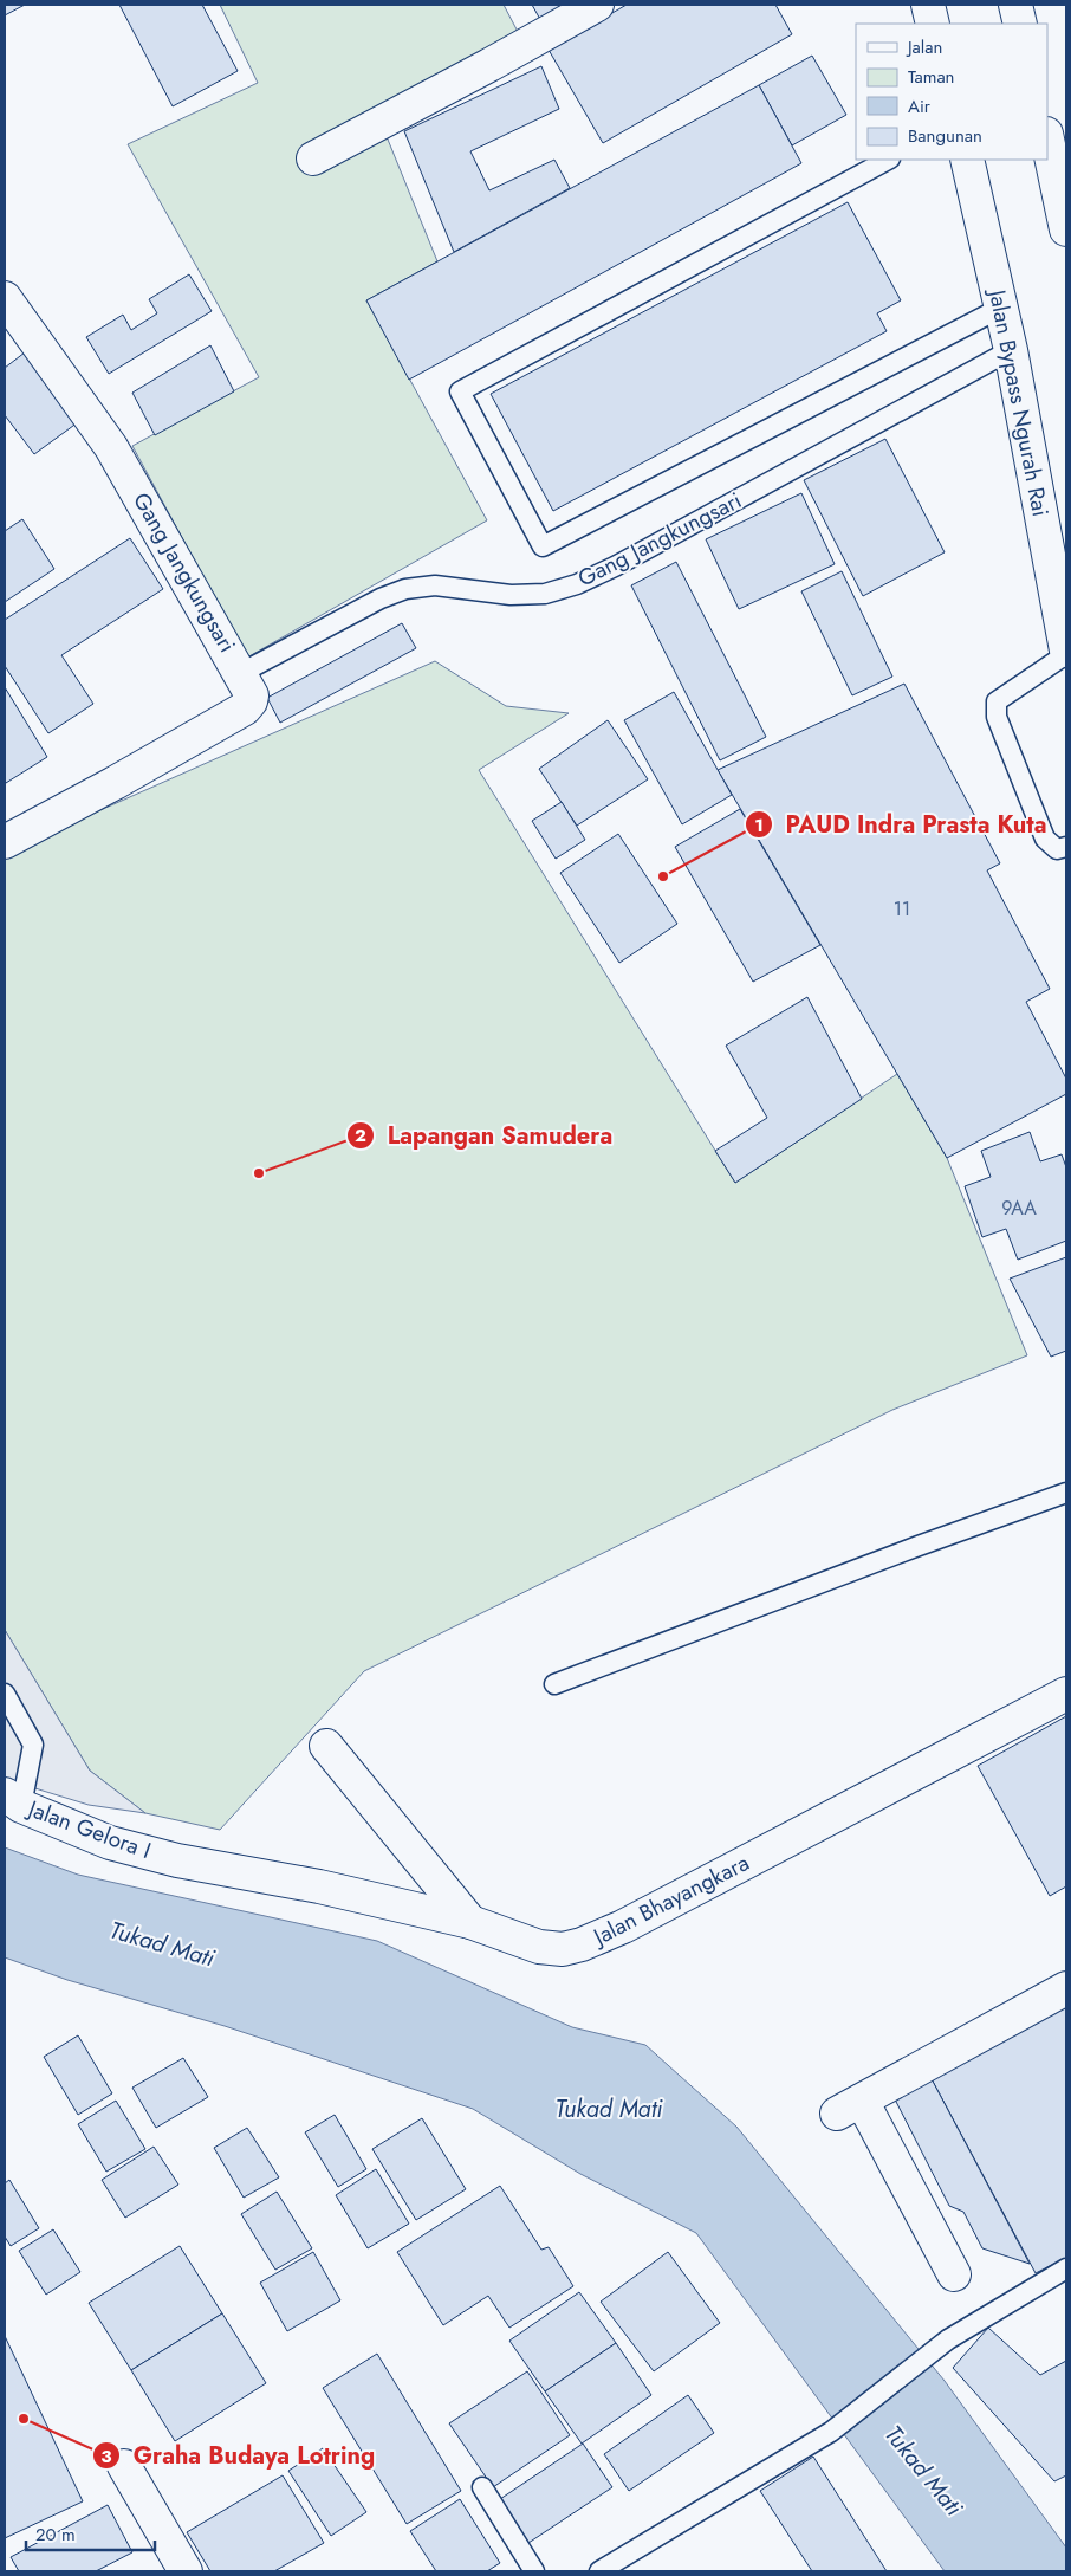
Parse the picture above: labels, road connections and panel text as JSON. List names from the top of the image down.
{
  "streets": {
    "main road": [
      "Jalan Bypass Ngurah Rai",
      "Gang Jangkungsari",
      "Jalan Gelora I",
      "Jalan Bhayangkara"
    ]
  },
  "crossings": [
    ["Jalan Bypass Ngurah Rai", "Gang Jangkungsari"],
    ["Jalan Gelora I", "Jalan Bhayangkara"]
  ],
  "water": ["Tukad Mati"],
  "places": ["PAUD Indra Prasta Kuta", "Lapangan Samudera", "Graha Budaya Lotring"],
  "house_numbers": ["11", "9AA"],
  "legend": [
    "Jalan",
    "Taman",
    "Air",
    "Bangunan"
  ],
  "scale_bar": "20 m"
}
